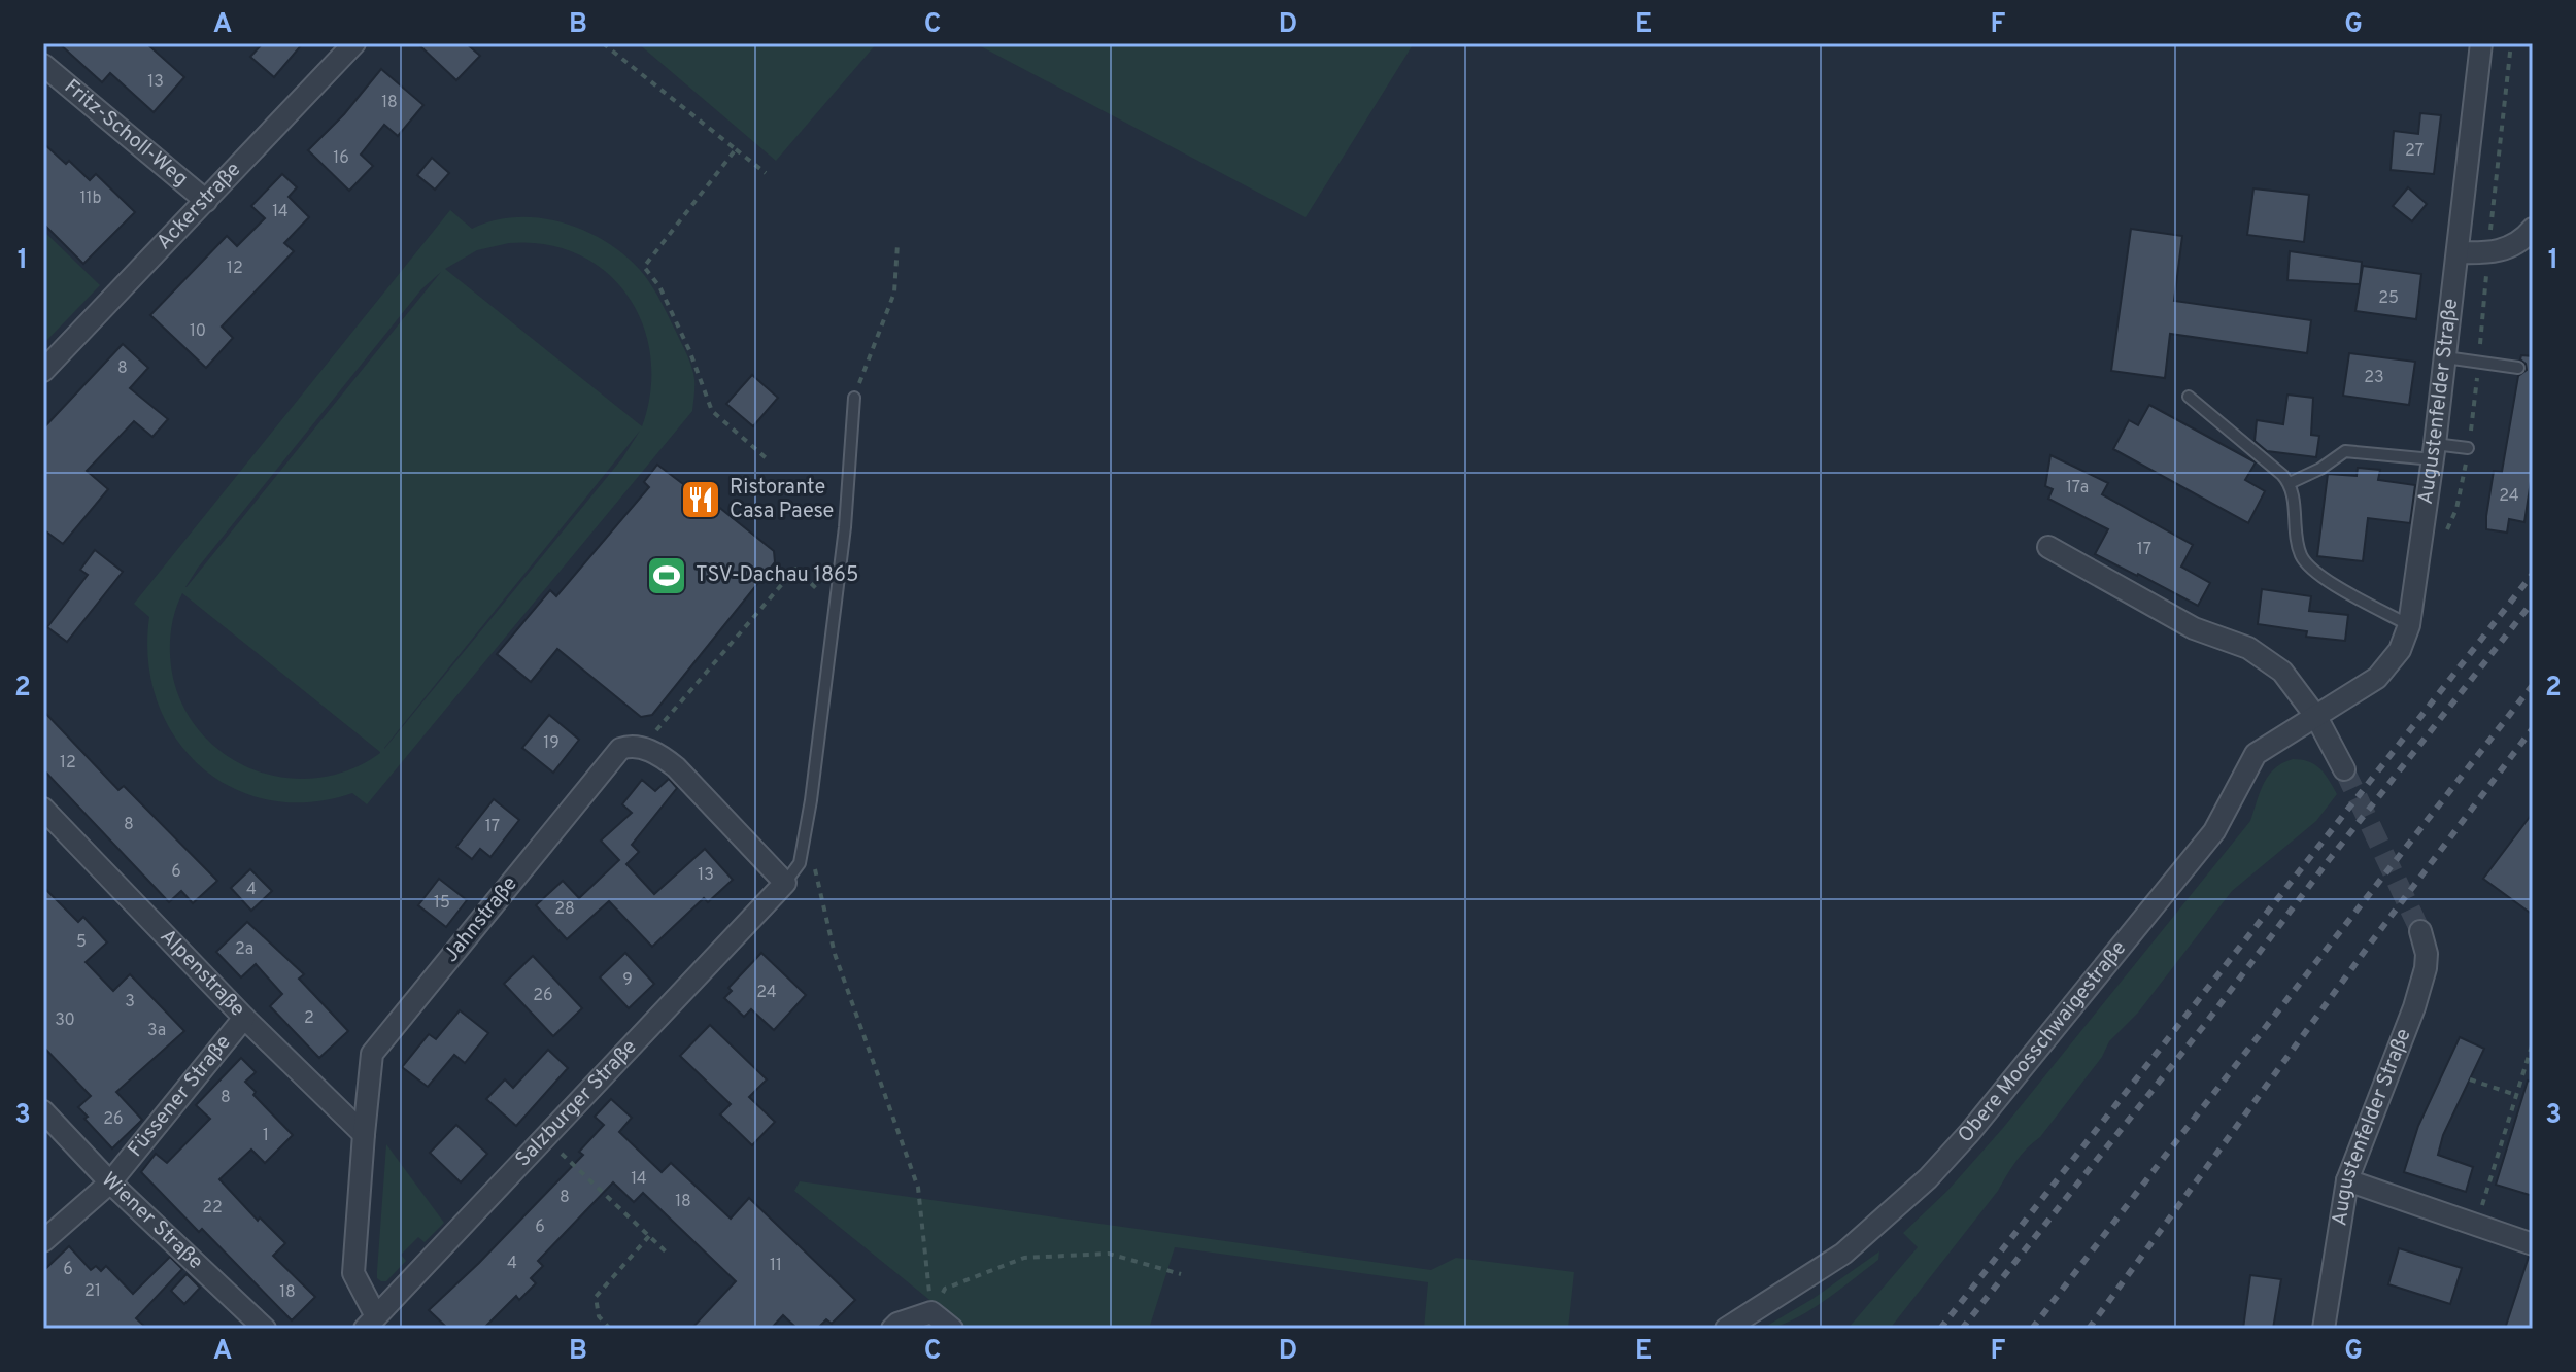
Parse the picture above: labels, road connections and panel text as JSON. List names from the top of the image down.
{
  "streets": {
    "street": [
      "Fritz-Scholl-Weg",
      "Ackerstraße",
      "Augustenfelder Straße",
      "Jahnstraße",
      "Alpenstraße",
      "Obere Moosschwaigestraße",
      "Füssener Straße",
      "Salzburger Straße",
      "Wiener Straße"
    ]
  },
  "crossings": [
    ["Fritz-Scholl-Weg", "Ackerstraße"],
    ["Augustenfelder Straße", "Obere Moosschwaigestraße"],
    ["Jahnstraße", "Alpenstraße"],
    ["Jahnstraße", "Salzburger Straße"],
    ["Alpenstraße", "Füssener Straße"],
    ["Füssener Straße", "Wiener Straße"]
  ],
  "places": {
    "restaurant": ["Ristorante Casa Paese"],
    "sports": ["TSV-Dachau 1865"]
  },
  "house_numbers": [
    "13",
    "18",
    "27",
    "16",
    "11b",
    "14",
    "12",
    "25",
    "10",
    "8",
    "23",
    "17a",
    "24",
    "17",
    "19",
    "12",
    "8",
    "17",
    "6",
    "13",
    "4",
    "15",
    "28",
    "5",
    "2a",
    "9",
    "24",
    "26",
    "3",
    "2",
    "30",
    "3a",
    "8",
    "26",
    "1",
    "14",
    "8",
    "18",
    "22",
    "6",
    "4",
    "11",
    "6",
    "21",
    "18"
  ],
  "grid": {
    "columns": [
      "A",
      "B",
      "C",
      "D",
      "E",
      "F",
      "G"
    ],
    "rows": ["1", "2", "3"]
  }
}
